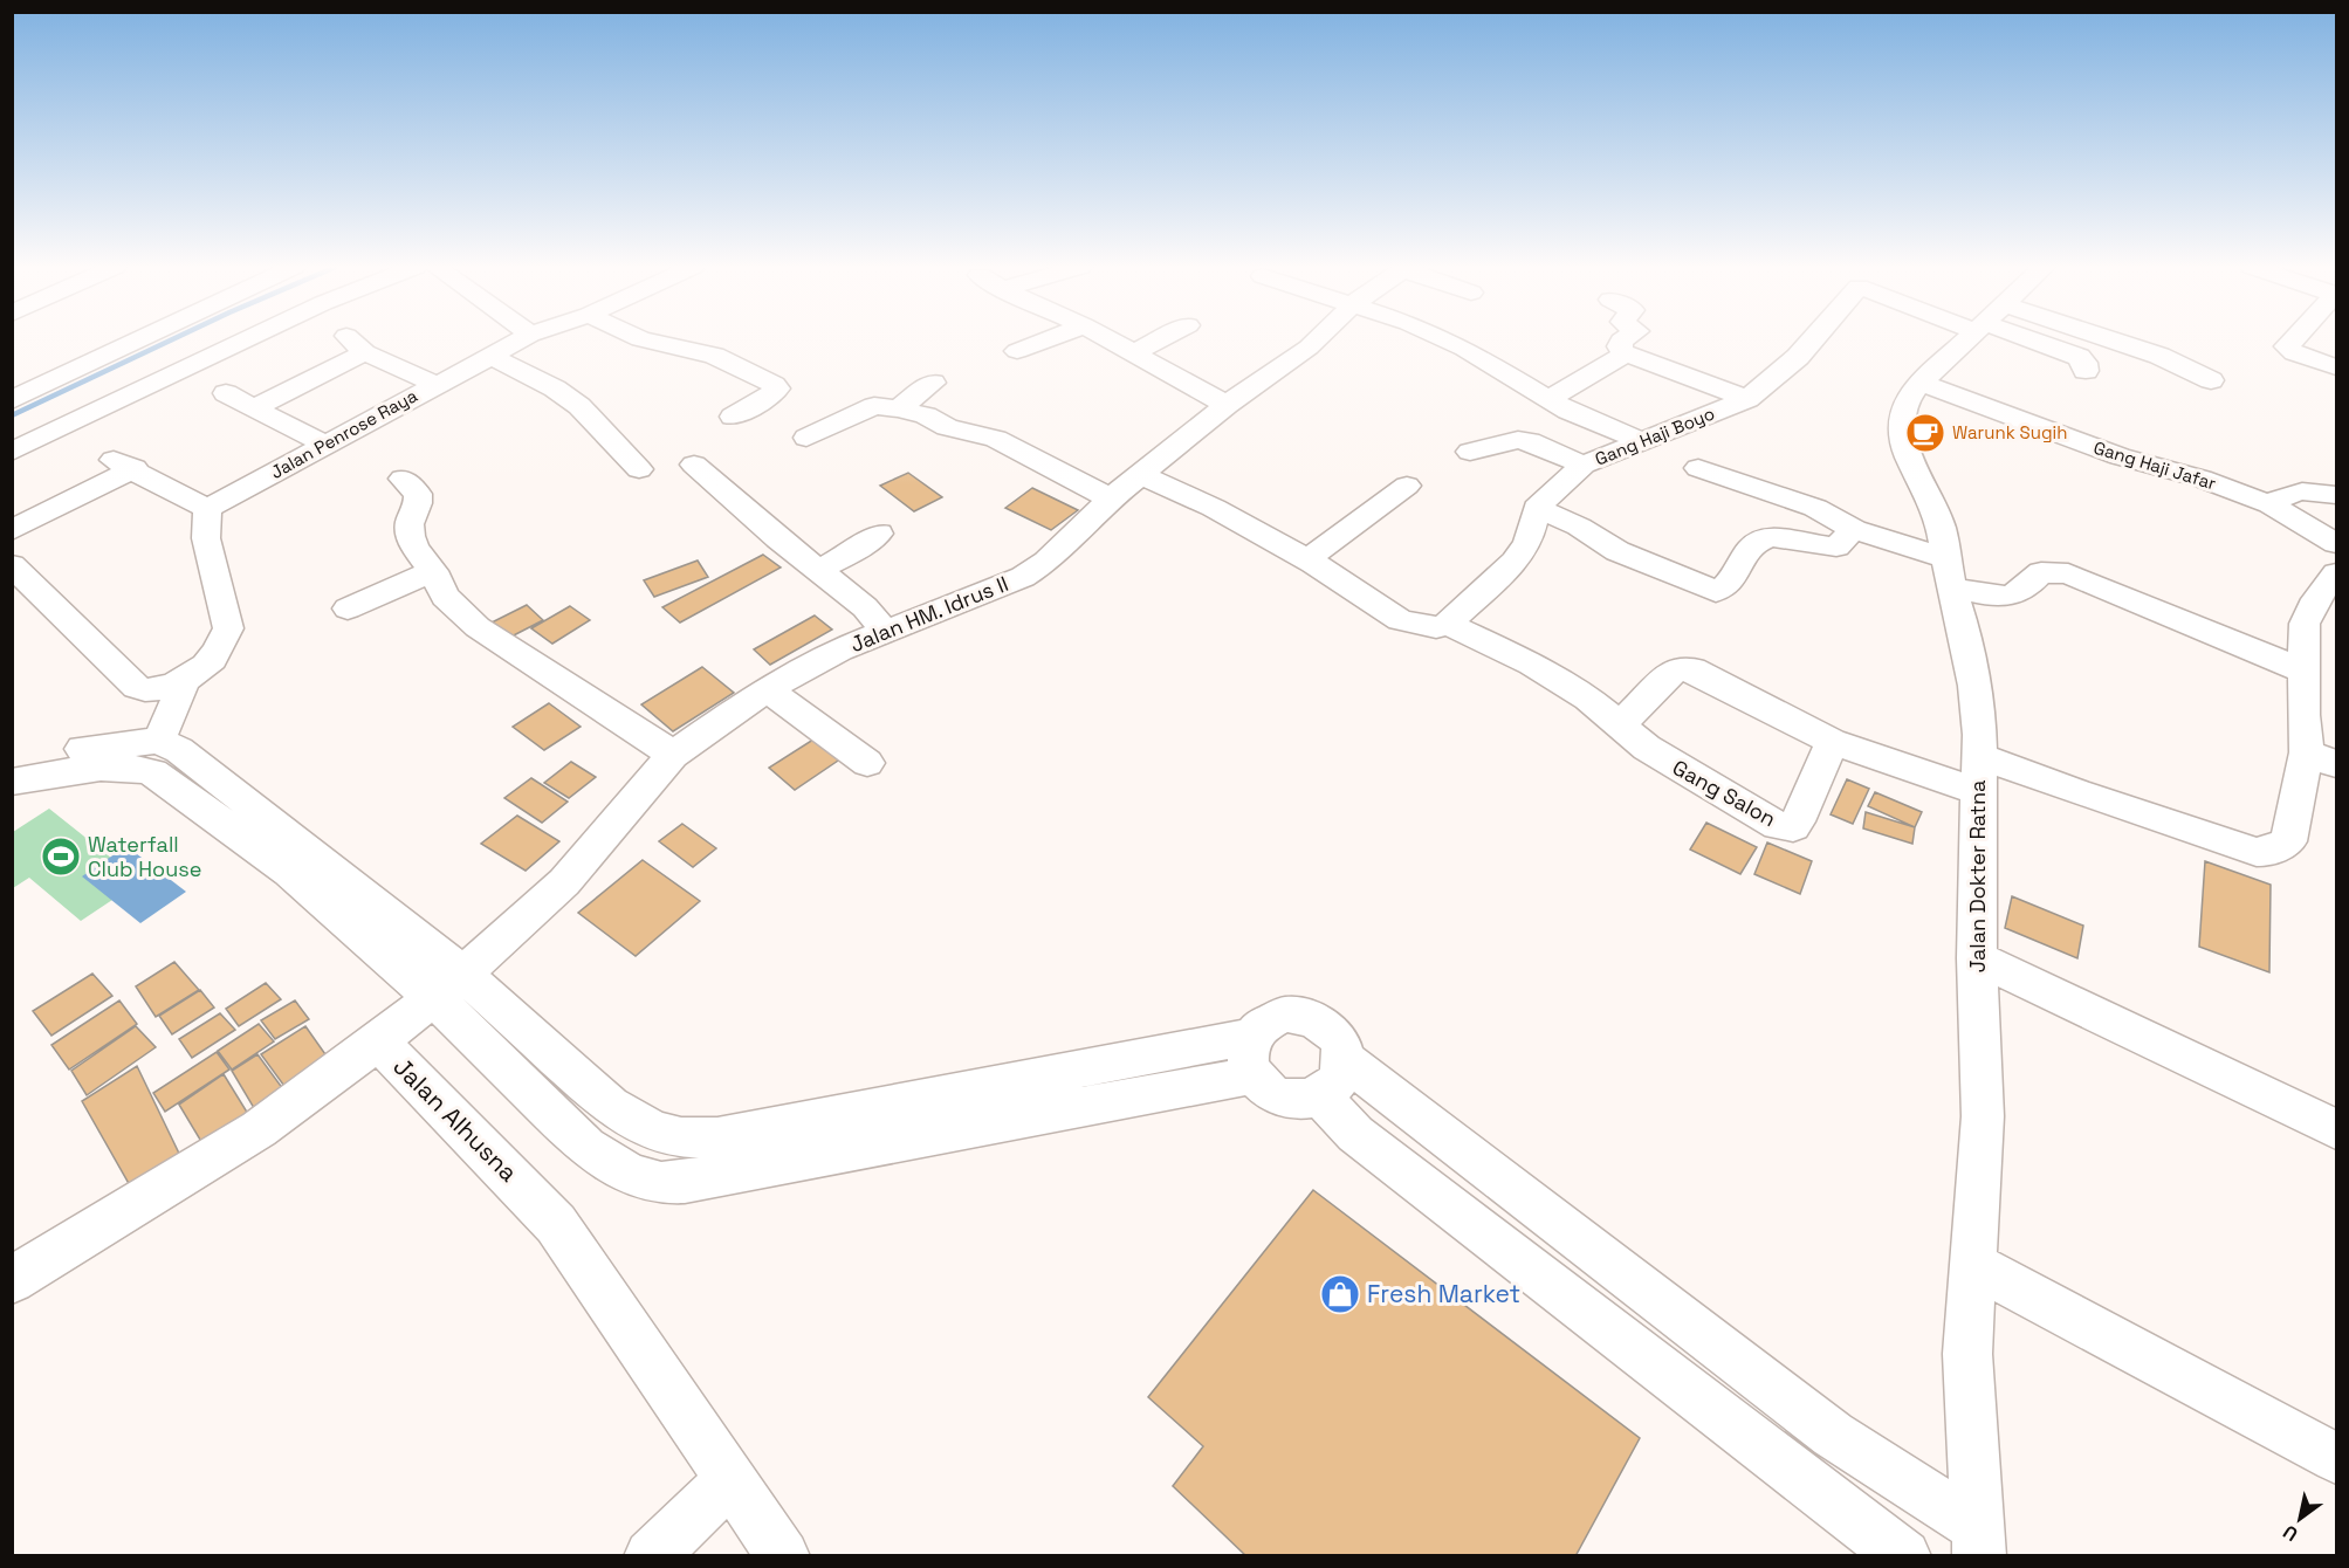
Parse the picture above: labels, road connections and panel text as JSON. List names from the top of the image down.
{
  "streets": {
    "street": [
      "Jalan Penrose Raya",
      "Gang Haji Boyo",
      "Gang Haji Jafar",
      "Jalan HM. Idrus II",
      "Gang Salon",
      "Jalan Dokter Ratna",
      "Jalan Alhusna"
    ]
  },
  "crossings": [
    ["Gang Haji Boyo", "Gang Salon"],
    ["Gang Haji Jafar", "Jalan Dokter Ratna"],
    ["Jalan HM. Idrus II", "Jalan Alhusna"]
  ],
  "places": {
    "cafe": ["Warunk Sugih"],
    "sports": ["Waterfall Club House"],
    "shop": ["Fresh Market"]
  },
  "north": "bottom left"
}
